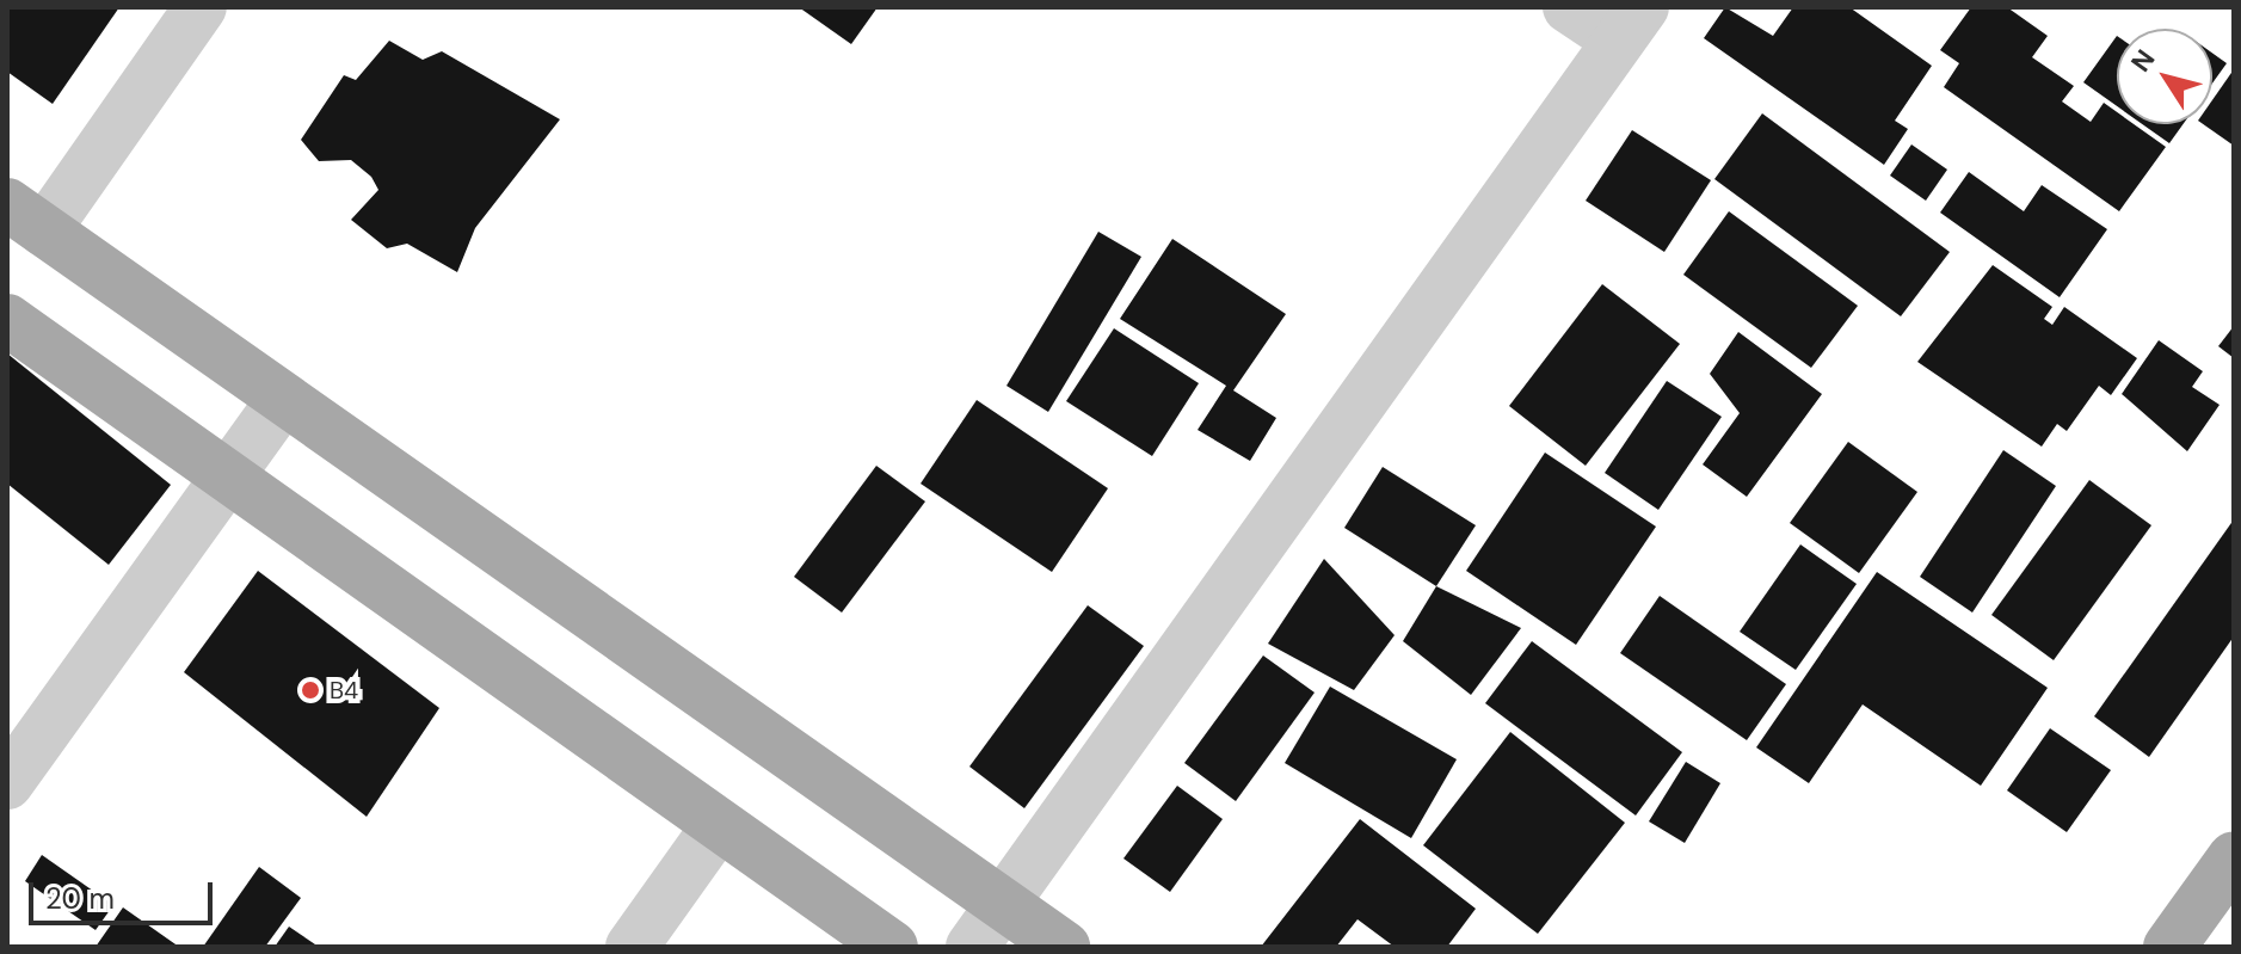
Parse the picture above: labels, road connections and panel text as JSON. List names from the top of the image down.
{
  "places": ["B4"],
  "scale_bar": "20 m",
  "north": "top left"
}
